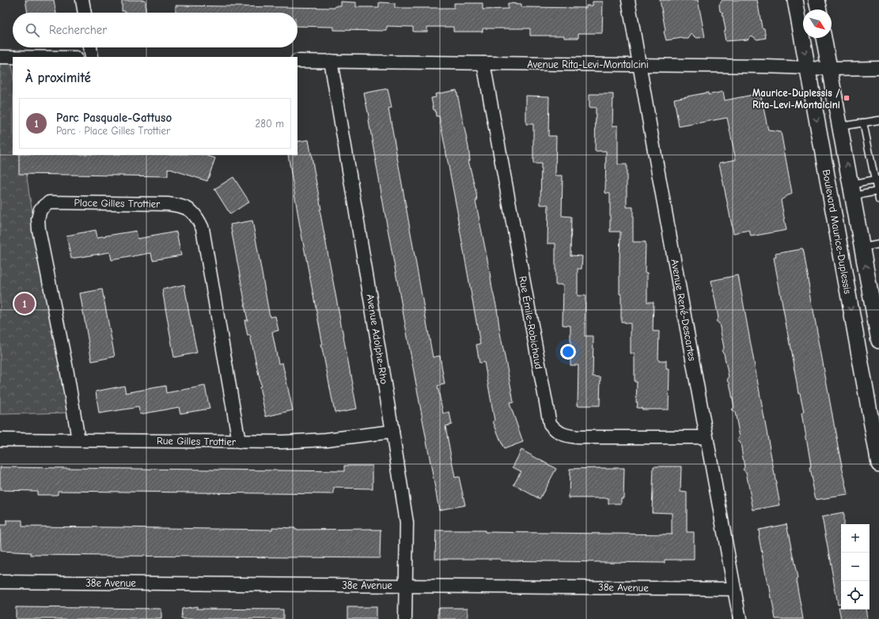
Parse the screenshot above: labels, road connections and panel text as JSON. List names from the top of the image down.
{
  "streets": {
    "street": [
      "Avenue Rita-Levi-Montalcini",
      "Place Gilles Trottier",
      "Boulevard Maurice-Duplessis",
      "Avenue René-Descartes",
      "Rue Émile-Robichaud",
      "Avenue Adolphe-Rho",
      "Rue Gilles Trottier",
      "38e Avenue"
    ]
  },
  "crossings": [
    ["Avenue Rita-Levi-Montalcini", "Boulevard Maurice-Duplessis"],
    ["Avenue Rita-Levi-Montalcini", "Avenue René-Descartes"],
    ["Avenue Rita-Levi-Montalcini", "Rue Émile-Robichaud"],
    ["Avenue Rita-Levi-Montalcini", "Avenue Adolphe-Rho"],
    ["Place Gilles Trottier", "Rue Gilles Trottier"],
    ["Avenue René-Descartes", "Rue Émile-Robichaud"],
    ["Avenue René-Descartes", "38e Avenue"],
    ["Avenue Adolphe-Rho", "Rue Gilles Trottier"],
    ["Avenue Adolphe-Rho", "38e Avenue"]
  ],
  "places": {
    "transit": ["Maurice-Duplessis / Rita-Levi-Montalcini"]
  },
  "north": "bottom right",
  "page": {
    "search": "Rechercher",
    "heading": "À proximité",
    "list": [
      {
        "mark": "1",
        "name": "Parc Pasquale-Gattuso",
        "note": "Parc · Place Gilles Trottier",
        "value": "280 m"
      }
    ],
    "pins": "1",
    "map_buttons": ["+", "−"]
  }
}
